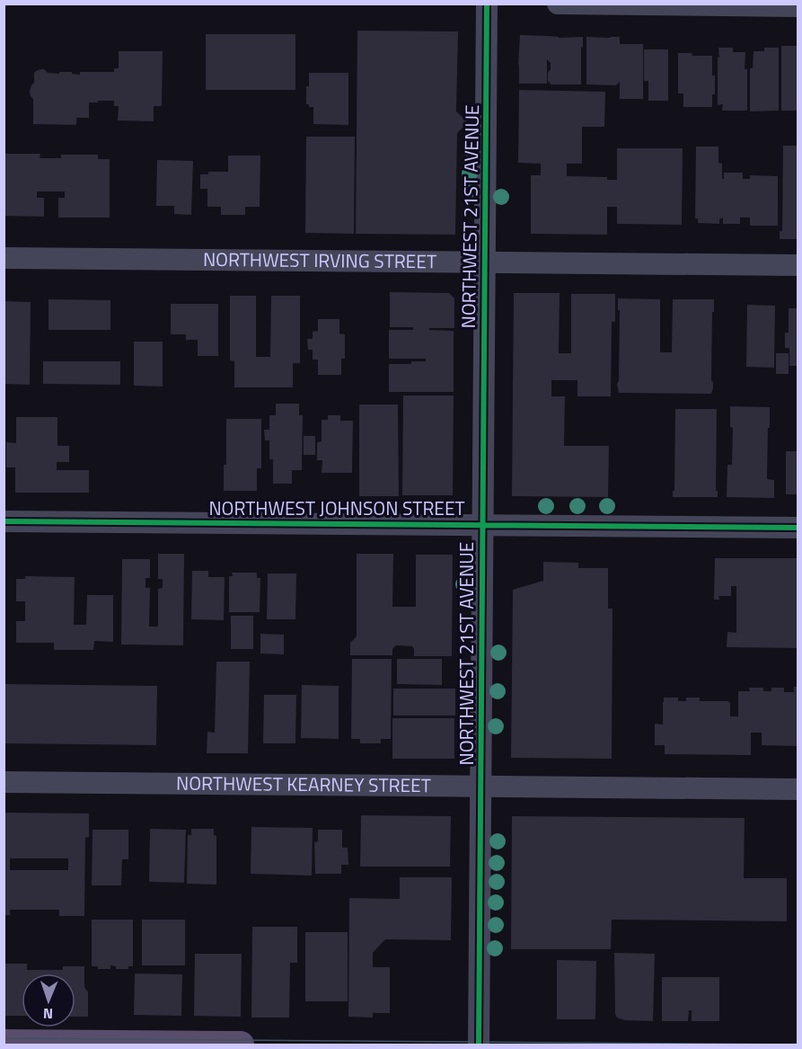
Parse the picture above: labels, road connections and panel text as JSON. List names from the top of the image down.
{
  "streets": {
    "street": [
      "NORTHWEST 21ST AVENUE",
      "NORTHWEST IRVING STREET",
      "NORTHWEST JOHNSON STREET",
      "NORTHWEST KEARNEY STREET"
    ]
  },
  "crossings": [
    ["NORTHWEST 21ST AVENUE", "NORTHWEST IRVING STREET"],
    ["NORTHWEST 21ST AVENUE", "NORTHWEST JOHNSON STREET"],
    ["NORTHWEST 21ST AVENUE", "NORTHWEST KEARNEY STREET"]
  ],
  "north": "bottom"
}
